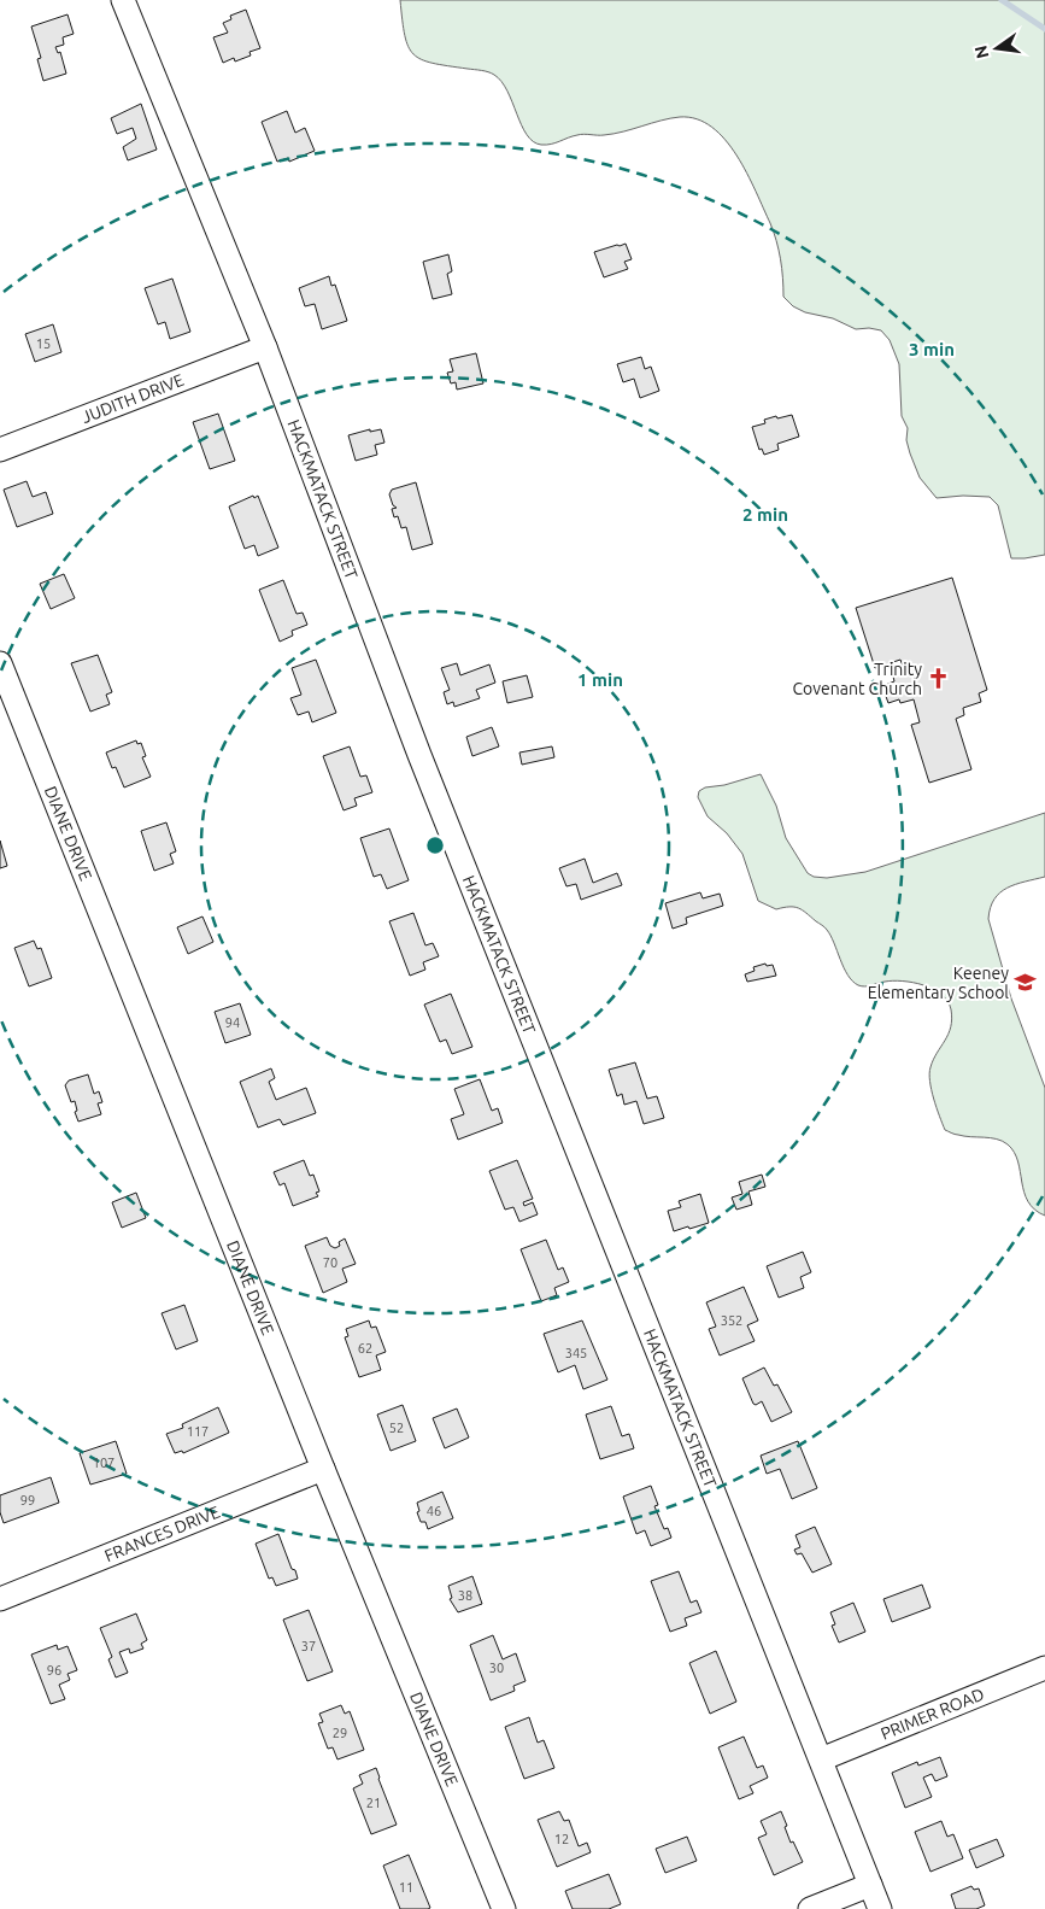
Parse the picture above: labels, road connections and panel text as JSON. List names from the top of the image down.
{
  "streets": {
    "street": [
      "JUDITH DRIVE",
      "HACKMATACK STREET",
      "DIANE DRIVE",
      "FRANCES DRIVE",
      "PRIMER ROAD"
    ]
  },
  "crossings": [
    ["JUDITH DRIVE", "HACKMATACK STREET"],
    ["HACKMATACK STREET", "PRIMER ROAD"],
    ["DIANE DRIVE", "FRANCES DRIVE"]
  ],
  "places": {
    "church": ["Trinity Covenant Church"],
    "school or university": ["Keeney Elementary School"]
  },
  "house_numbers": [
    "15",
    "94",
    "70",
    "352",
    "62",
    "345",
    "52",
    "117",
    "107",
    "99",
    "46",
    "38",
    "37",
    "30",
    "96",
    "29",
    "21",
    "12",
    "11"
  ],
  "north": "left",
  "rings": ["3 min", "2 min", "1 min"]
}
